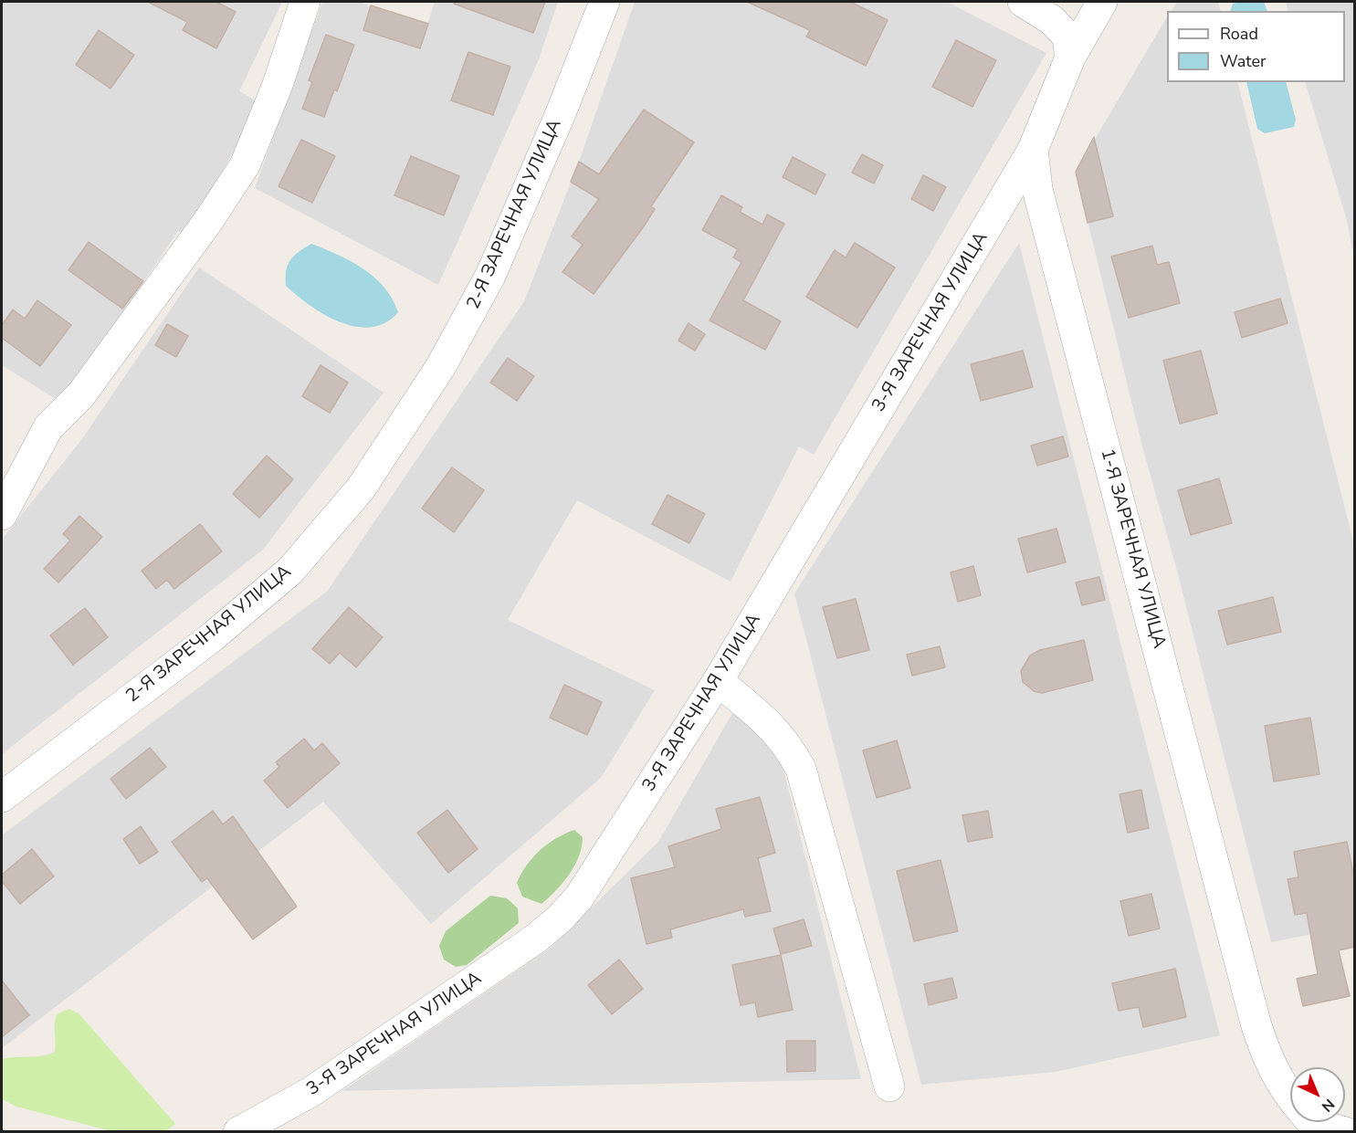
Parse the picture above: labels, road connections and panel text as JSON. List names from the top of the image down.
{
  "streets": {
    "street": ["2-Я ЗАРЕЧНАЯ УЛИЦА", "3-Я ЗАРЕЧНАЯ УЛИЦА", "1-Я ЗАРЕЧНАЯ УЛИЦА"]
  },
  "crossings": [
    ["3-Я ЗАРЕЧНАЯ УЛИЦА", "1-Я ЗАРЕЧНАЯ УЛИЦА"]
  ],
  "legend": ["Road", "Water"],
  "north": "bottom right"
}
